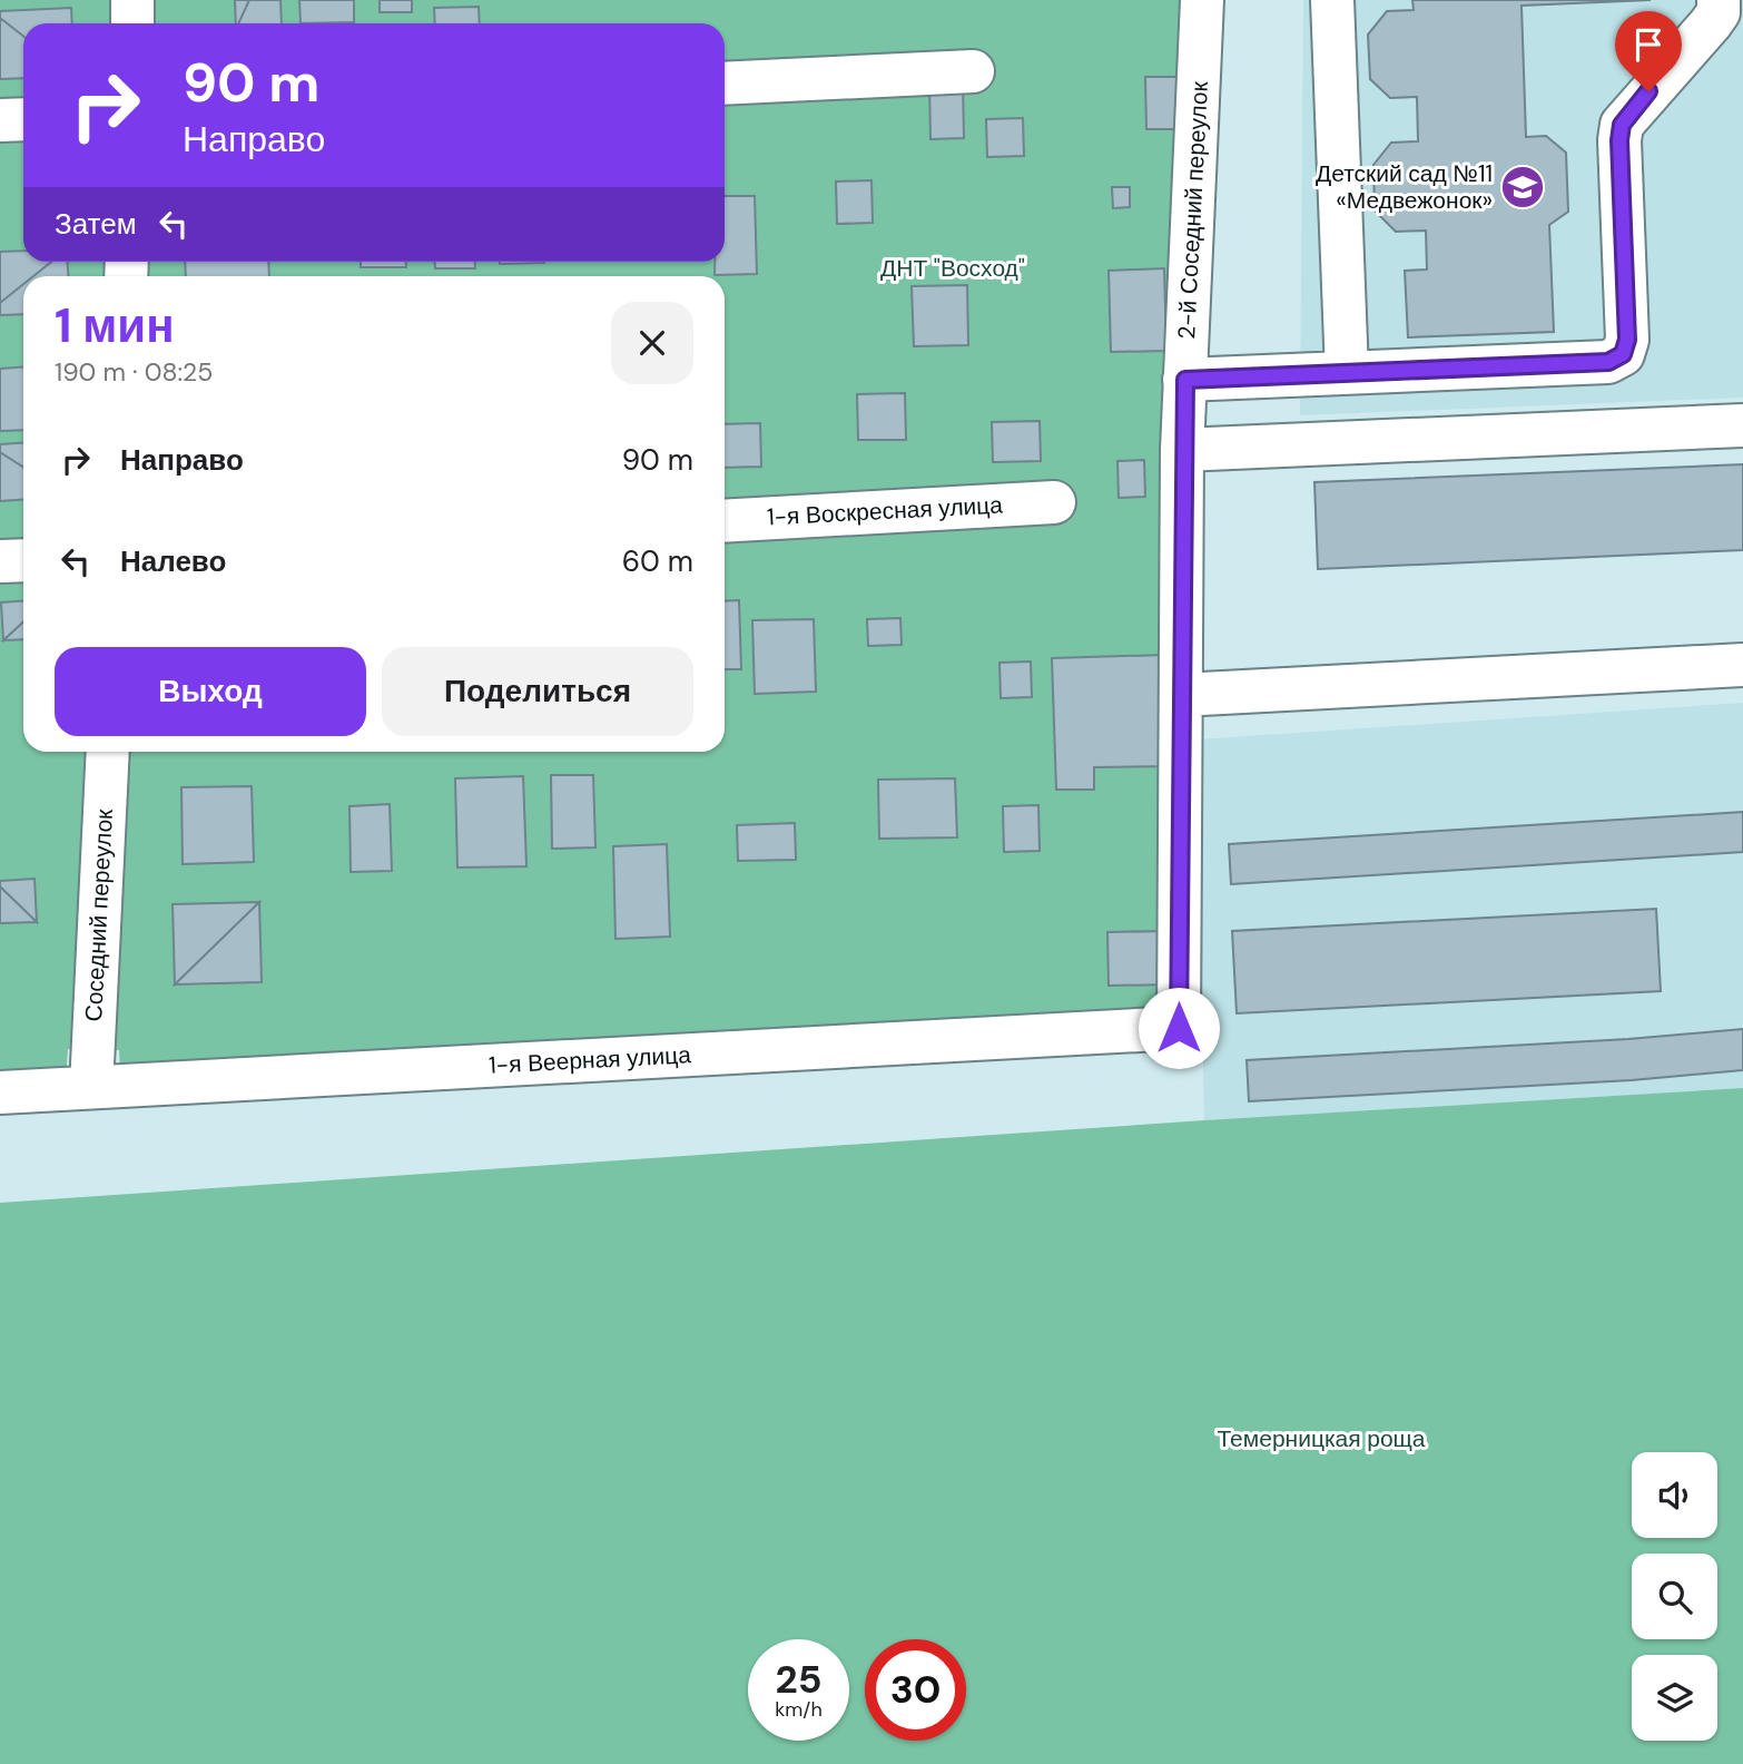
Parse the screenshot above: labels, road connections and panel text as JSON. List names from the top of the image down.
{
  "streets": {
    "street": [
      "2-й Соседний переулок",
      "1-я Воскресная улица",
      "Соседний переулок",
      "1-я Веерная улица"
    ]
  },
  "crossings": [
    ["2-й Соседний переулок", "1-я Веерная улица"],
    ["Соседний переулок", "1-я Веерная улица"]
  ],
  "parks": ["ДНТ \"Восход\"", "Темерницкая роща"],
  "places": {
    "school or university": ["Детский сад №11 «Медвежонок»"]
  },
  "page": {
    "turn": ["90 m", "Направо"],
    "then": "Затем",
    "heading": ["1 мин", "190 m · 08:25"],
    "list": [
      {
        "name": "Направо",
        "value": "90 m"
      },
      {
        "name": "Налево",
        "value": "60 m"
      }
    ],
    "buttons": ["Выход", "Поделиться"],
    "speed": "25 km/h",
    "limit": "30"
  }
}
